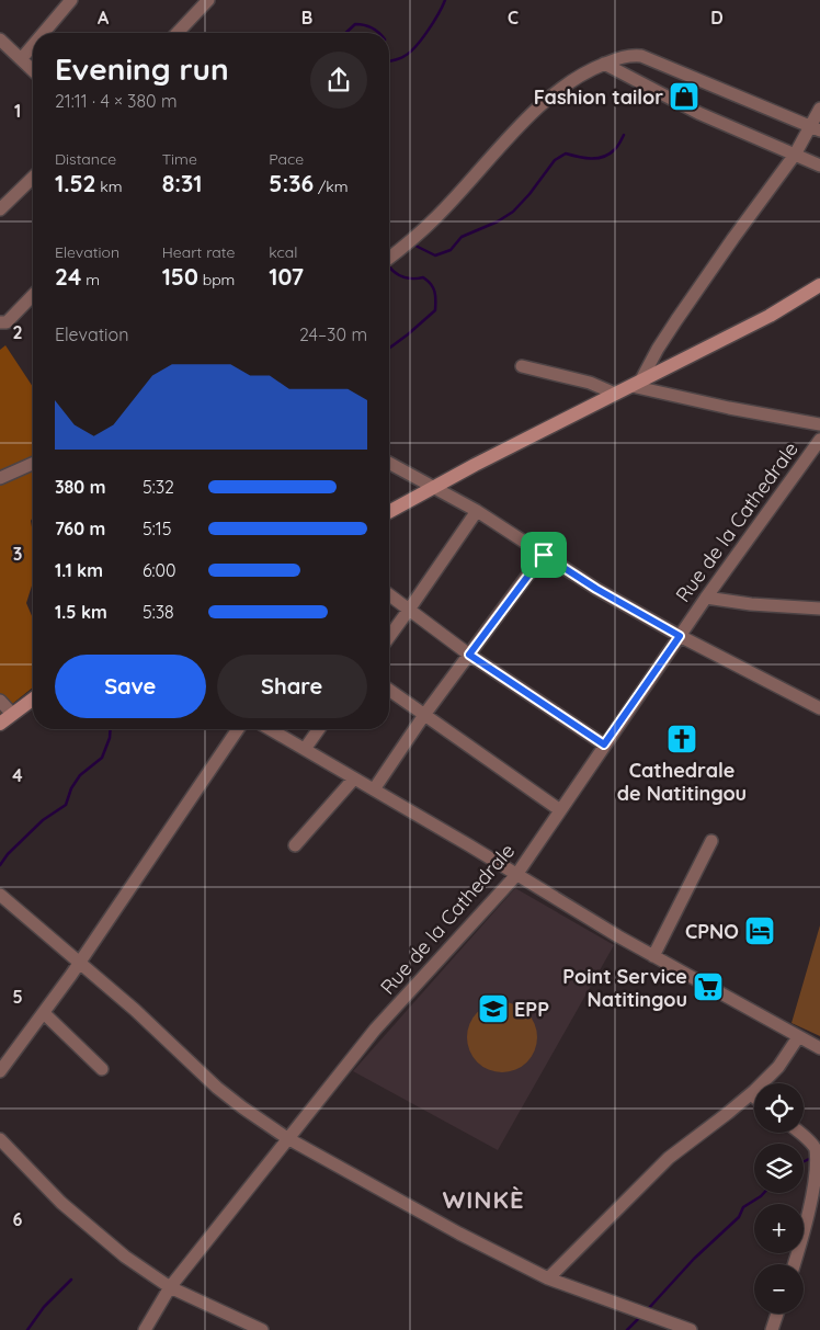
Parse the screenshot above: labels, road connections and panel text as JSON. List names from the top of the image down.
{
  "streets": {
    "street": ["Rue de la Cathedrale"]
  },
  "districts": ["WINKÈ"],
  "places": {
    "shop": ["Fashion tailor"],
    "church": ["Cathedrale de Natitingou"],
    "hotel": ["CPNO"],
    "supermarket": ["Point Service Natitingou"],
    "school or university": ["EPP"]
  },
  "page": {
    "heading": ["Evening run", "21:11 · 4 × 380 m"],
    "stats": [
      ["Distance", "1.52 km"],
      ["Time", "8:31"],
      ["Pace", "5:36 /km"],
      ["Elevation", "24 m"],
      ["Heart rate", "150 bpm"],
      ["kcal", "107"]
    ],
    "chart": ["Elevation", "24–30 m"],
    "list": [
      {
        "name": "380 m",
        "note": "5:32"
      },
      {
        "name": "760 m",
        "note": "5:15"
      },
      {
        "name": "1.1 km",
        "note": "6:00"
      },
      {
        "name": "1.5 km",
        "note": "5:38"
      }
    ],
    "buttons": ["Save", "Share"],
    "map_buttons": ["+", "−"]
  },
  "grid": {
    "columns": [
      "A",
      "B",
      "C",
      "D"
    ],
    "rows": [
      "1",
      "2",
      "3",
      "4",
      "5",
      "6"
    ]
  }
}
